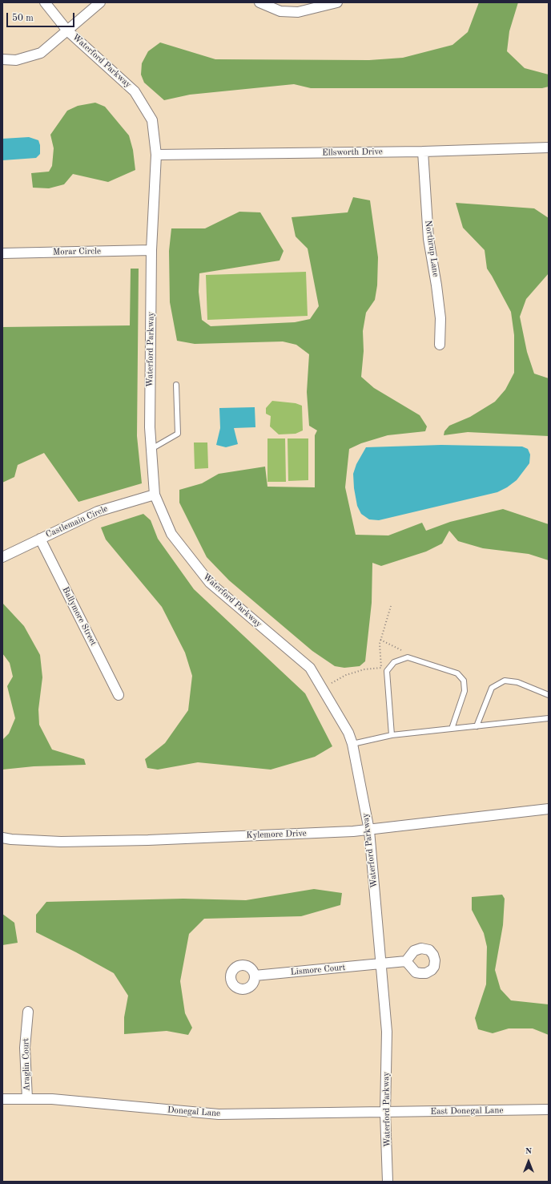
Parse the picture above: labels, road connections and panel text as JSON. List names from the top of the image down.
{
  "streets": {
    "street": [
      "Waterford Parkway",
      "Ellsworth Drive",
      "Northrup Lane",
      "Morar Circle",
      "Castlemain Circle",
      "Ballymore Street",
      "Kylemore Drive",
      "Lismore Court",
      "Araglin Court",
      "East Donegal Lane",
      "Donegal Lane"
    ]
  },
  "crossings": [
    ["Waterford Parkway", "Ellsworth Drive"],
    ["Waterford Parkway", "Morar Circle"],
    ["Waterford Parkway", "Castlemain Circle"],
    ["Waterford Parkway", "Kylemore Drive"],
    ["Waterford Parkway", "Lismore Court"],
    ["Waterford Parkway", "East Donegal Lane"],
    ["Waterford Parkway", "Donegal Lane"],
    ["Ellsworth Drive", "Northrup Lane"],
    ["Castlemain Circle", "Ballymore Street"],
    ["Araglin Court", "Donegal Lane"],
    ["East Donegal Lane", "Donegal Lane"]
  ],
  "scale_bar": "50 m",
  "north": "top"
}
